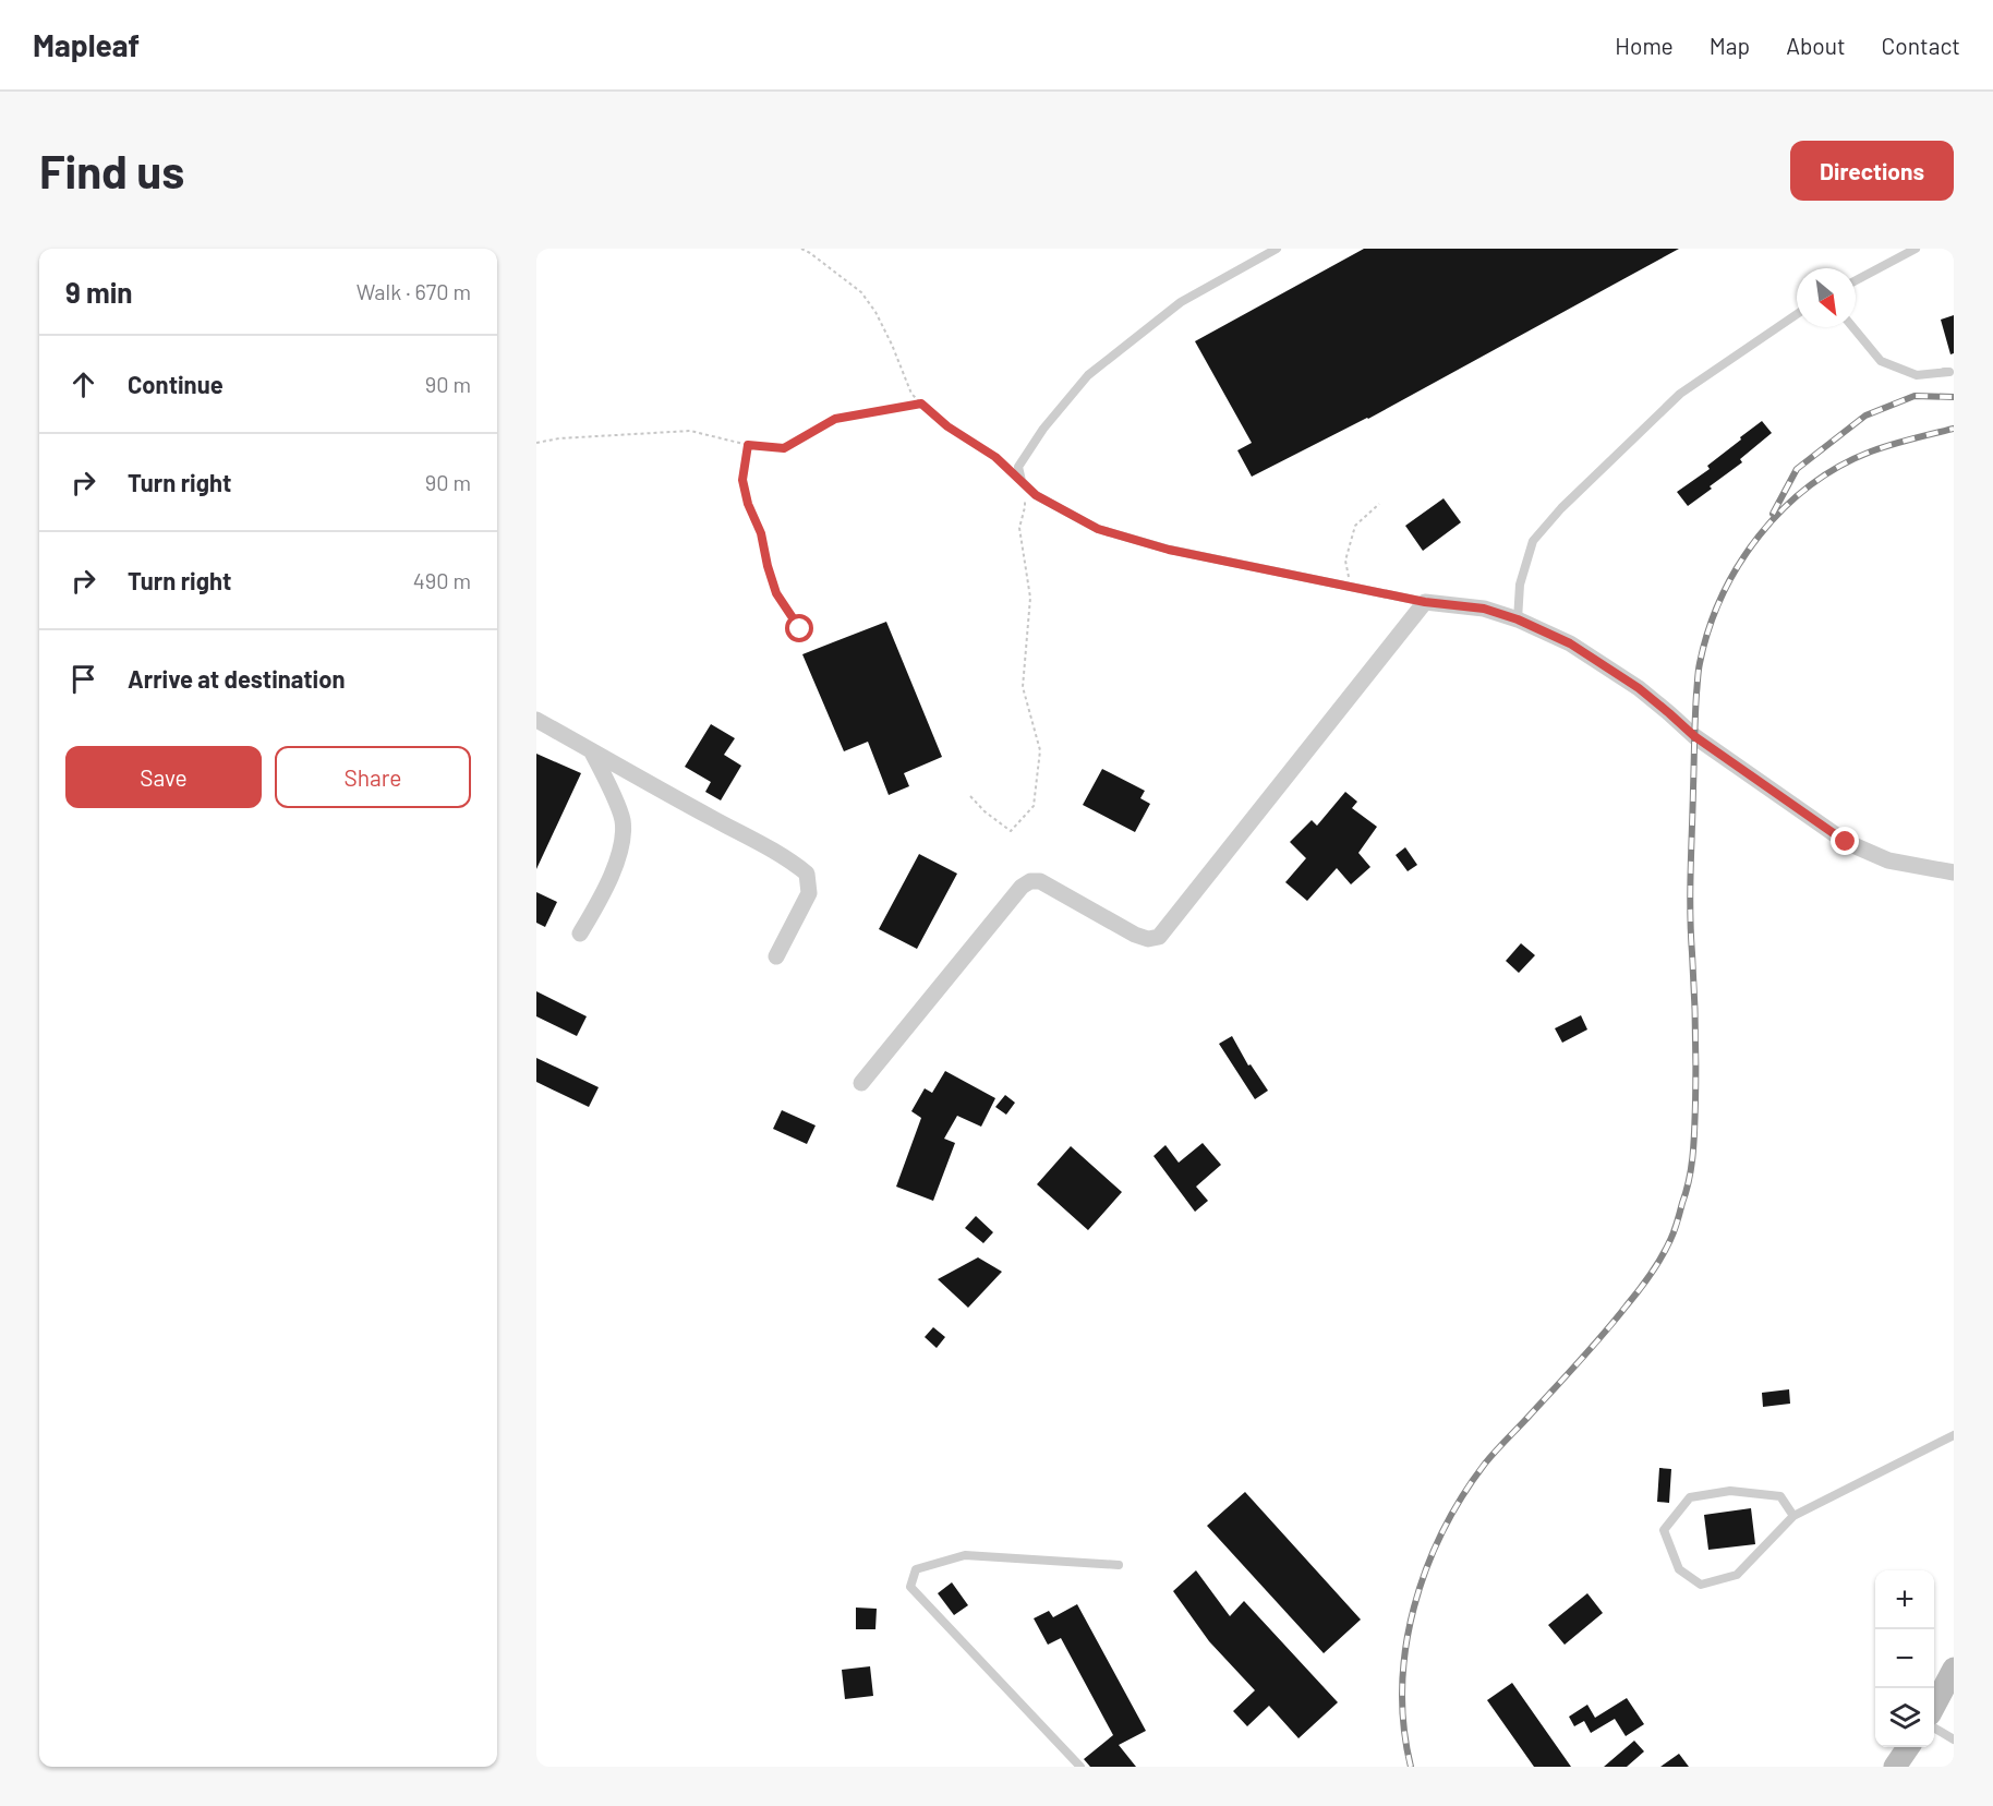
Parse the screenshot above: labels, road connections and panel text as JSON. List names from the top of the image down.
{
  "north": "bottom right",
  "page": {
    "header": "Mapleaf",
    "nav": [
      "Home",
      "Map",
      "About",
      "Contact"
    ],
    "buttons": [
      "Directions",
      ["Save", "Share"]
    ],
    "title": "Find us",
    "heading": ["9 min", "Walk · 670 m"],
    "list": [
      ["Continue", "90 m"],
      ["Turn right", "90 m"],
      ["Turn right", "490 m"],
      "Arrive at destination"
    ],
    "map_buttons": ["+", "−"]
  }
}
